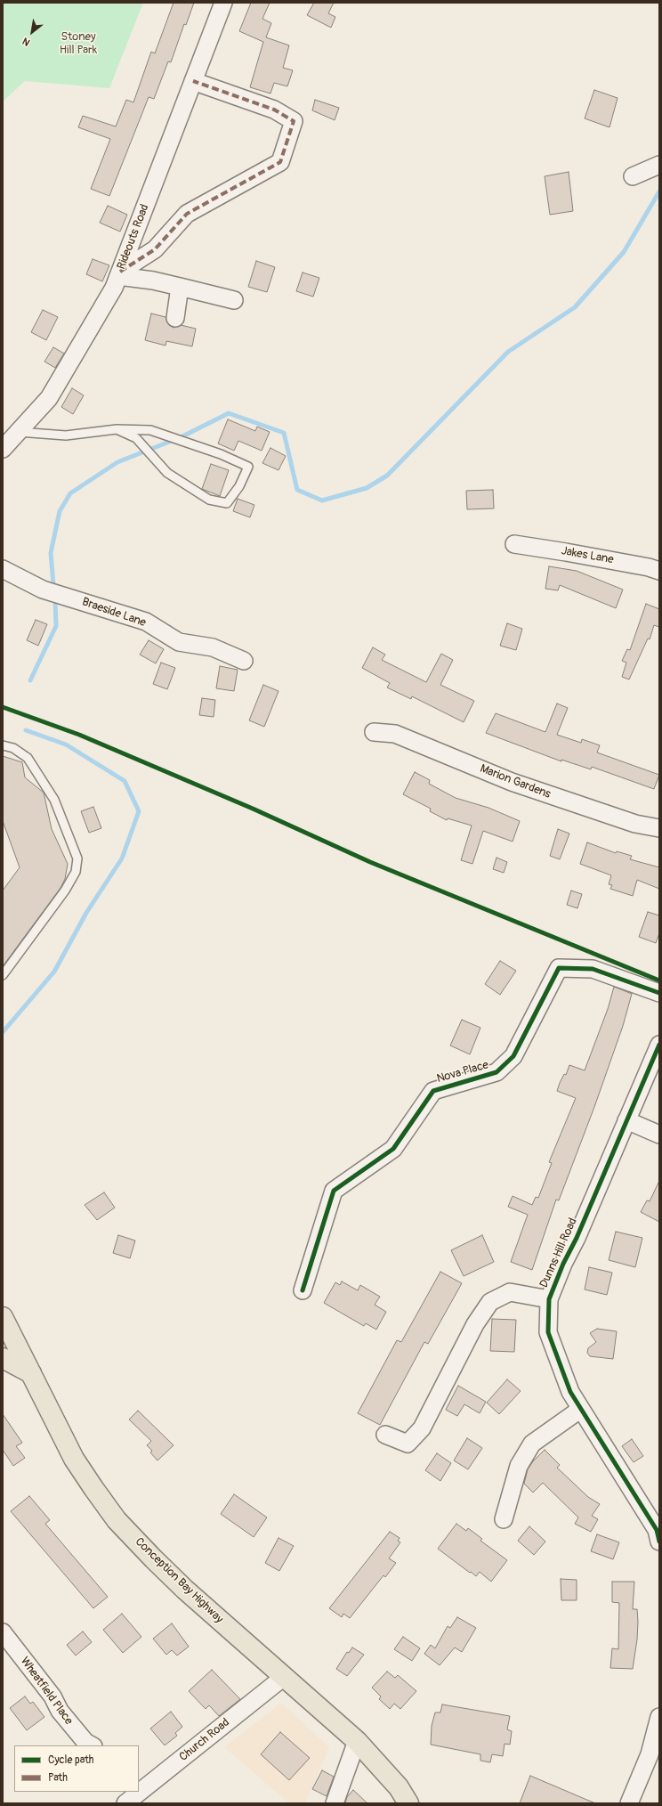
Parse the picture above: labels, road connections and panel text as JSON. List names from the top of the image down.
{
  "streets": {
    "main road": ["Conception Bay Highway"],
    "street": [
      "Rideouts Road",
      "Jakes Lane",
      "Braeside Lane",
      "Marion Gardens",
      "Nova Place",
      "Dunns Hill Road",
      "Wheatfield Place",
      "Church Road"
    ]
  },
  "crossings": [
    ["Conception Bay Highway", "Church Road"]
  ],
  "parks": ["Stoney Hill Park"],
  "legend": ["Cycle path", "Path"],
  "north": "bottom left"
}
